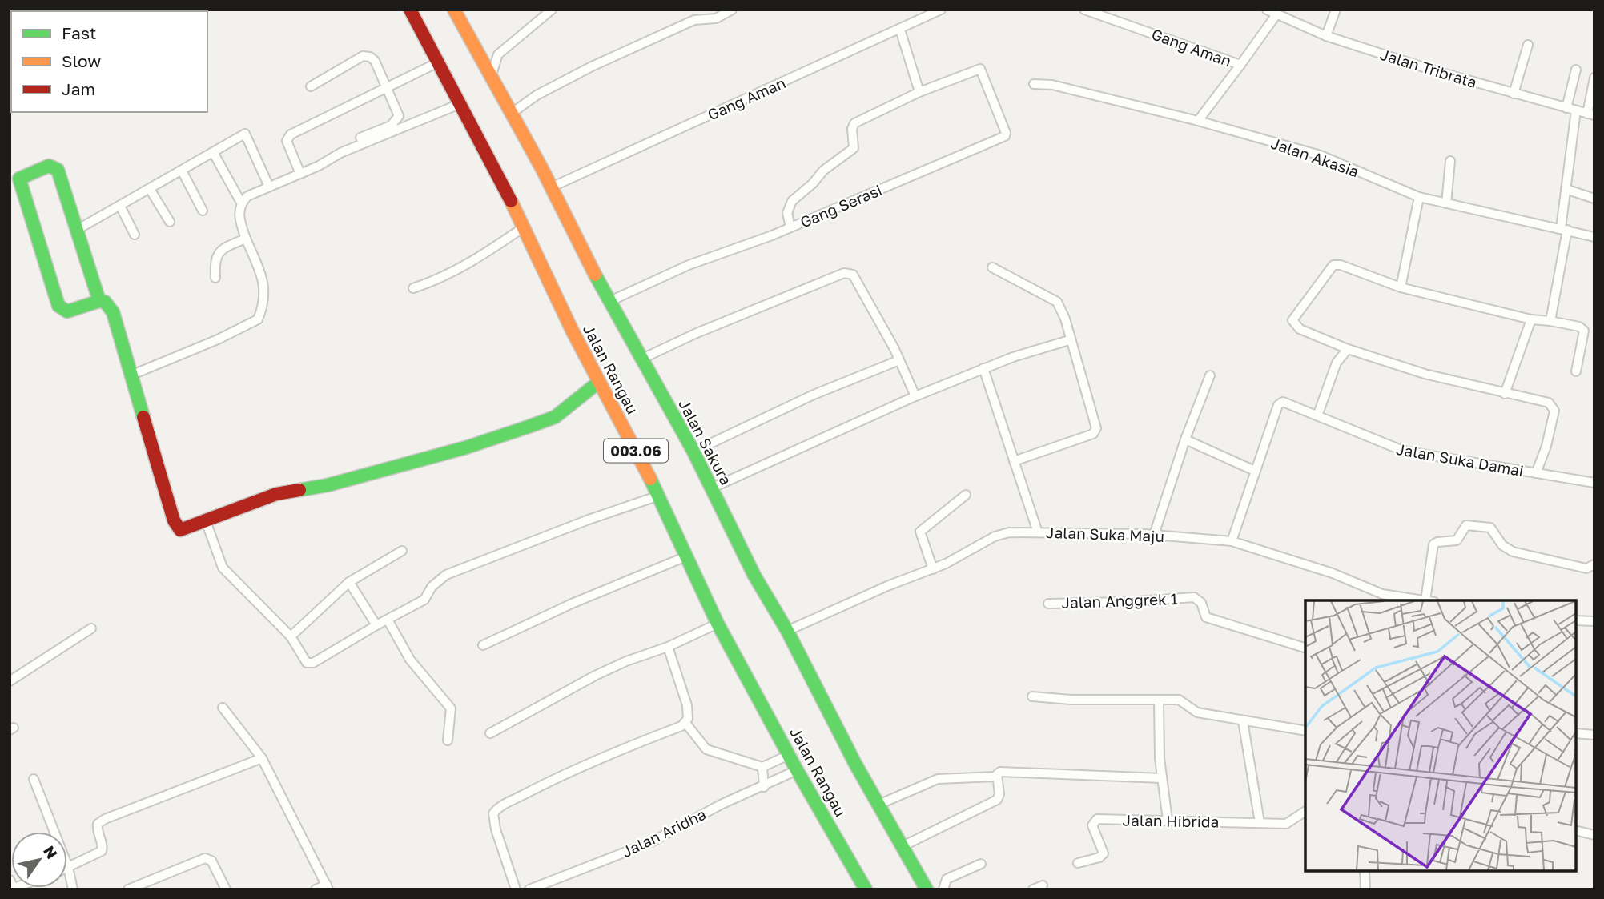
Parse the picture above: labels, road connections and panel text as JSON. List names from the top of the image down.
{
  "streets": {
    "street": [
      "Gang Aman",
      "Jalan Tribrata",
      "Jalan Akasia",
      "Gang Serasi",
      "Jalan Rangau",
      "Jalan Sakura",
      "003.06",
      "Jalan Suka Damai",
      "Jalan Suka Maju",
      "Jalan Anggrek 1",
      "Jalan Hibrida",
      "Jalan Aridha"
    ]
  },
  "crossings": [
    ["Gang Aman", "Jalan Tribrata"],
    ["Gang Aman", "Jalan Sakura"],
    ["Gang Serasi", "Jalan Sakura"],
    ["Jalan Rangau", "Jalan Aridha"],
    ["Jalan Sakura", "Jalan Suka Maju"],
    ["Jalan Suka Damai", "Jalan Suka Maju"]
  ],
  "legend": ["Fast", "Slow", "Jam"],
  "north": "top right"
}
